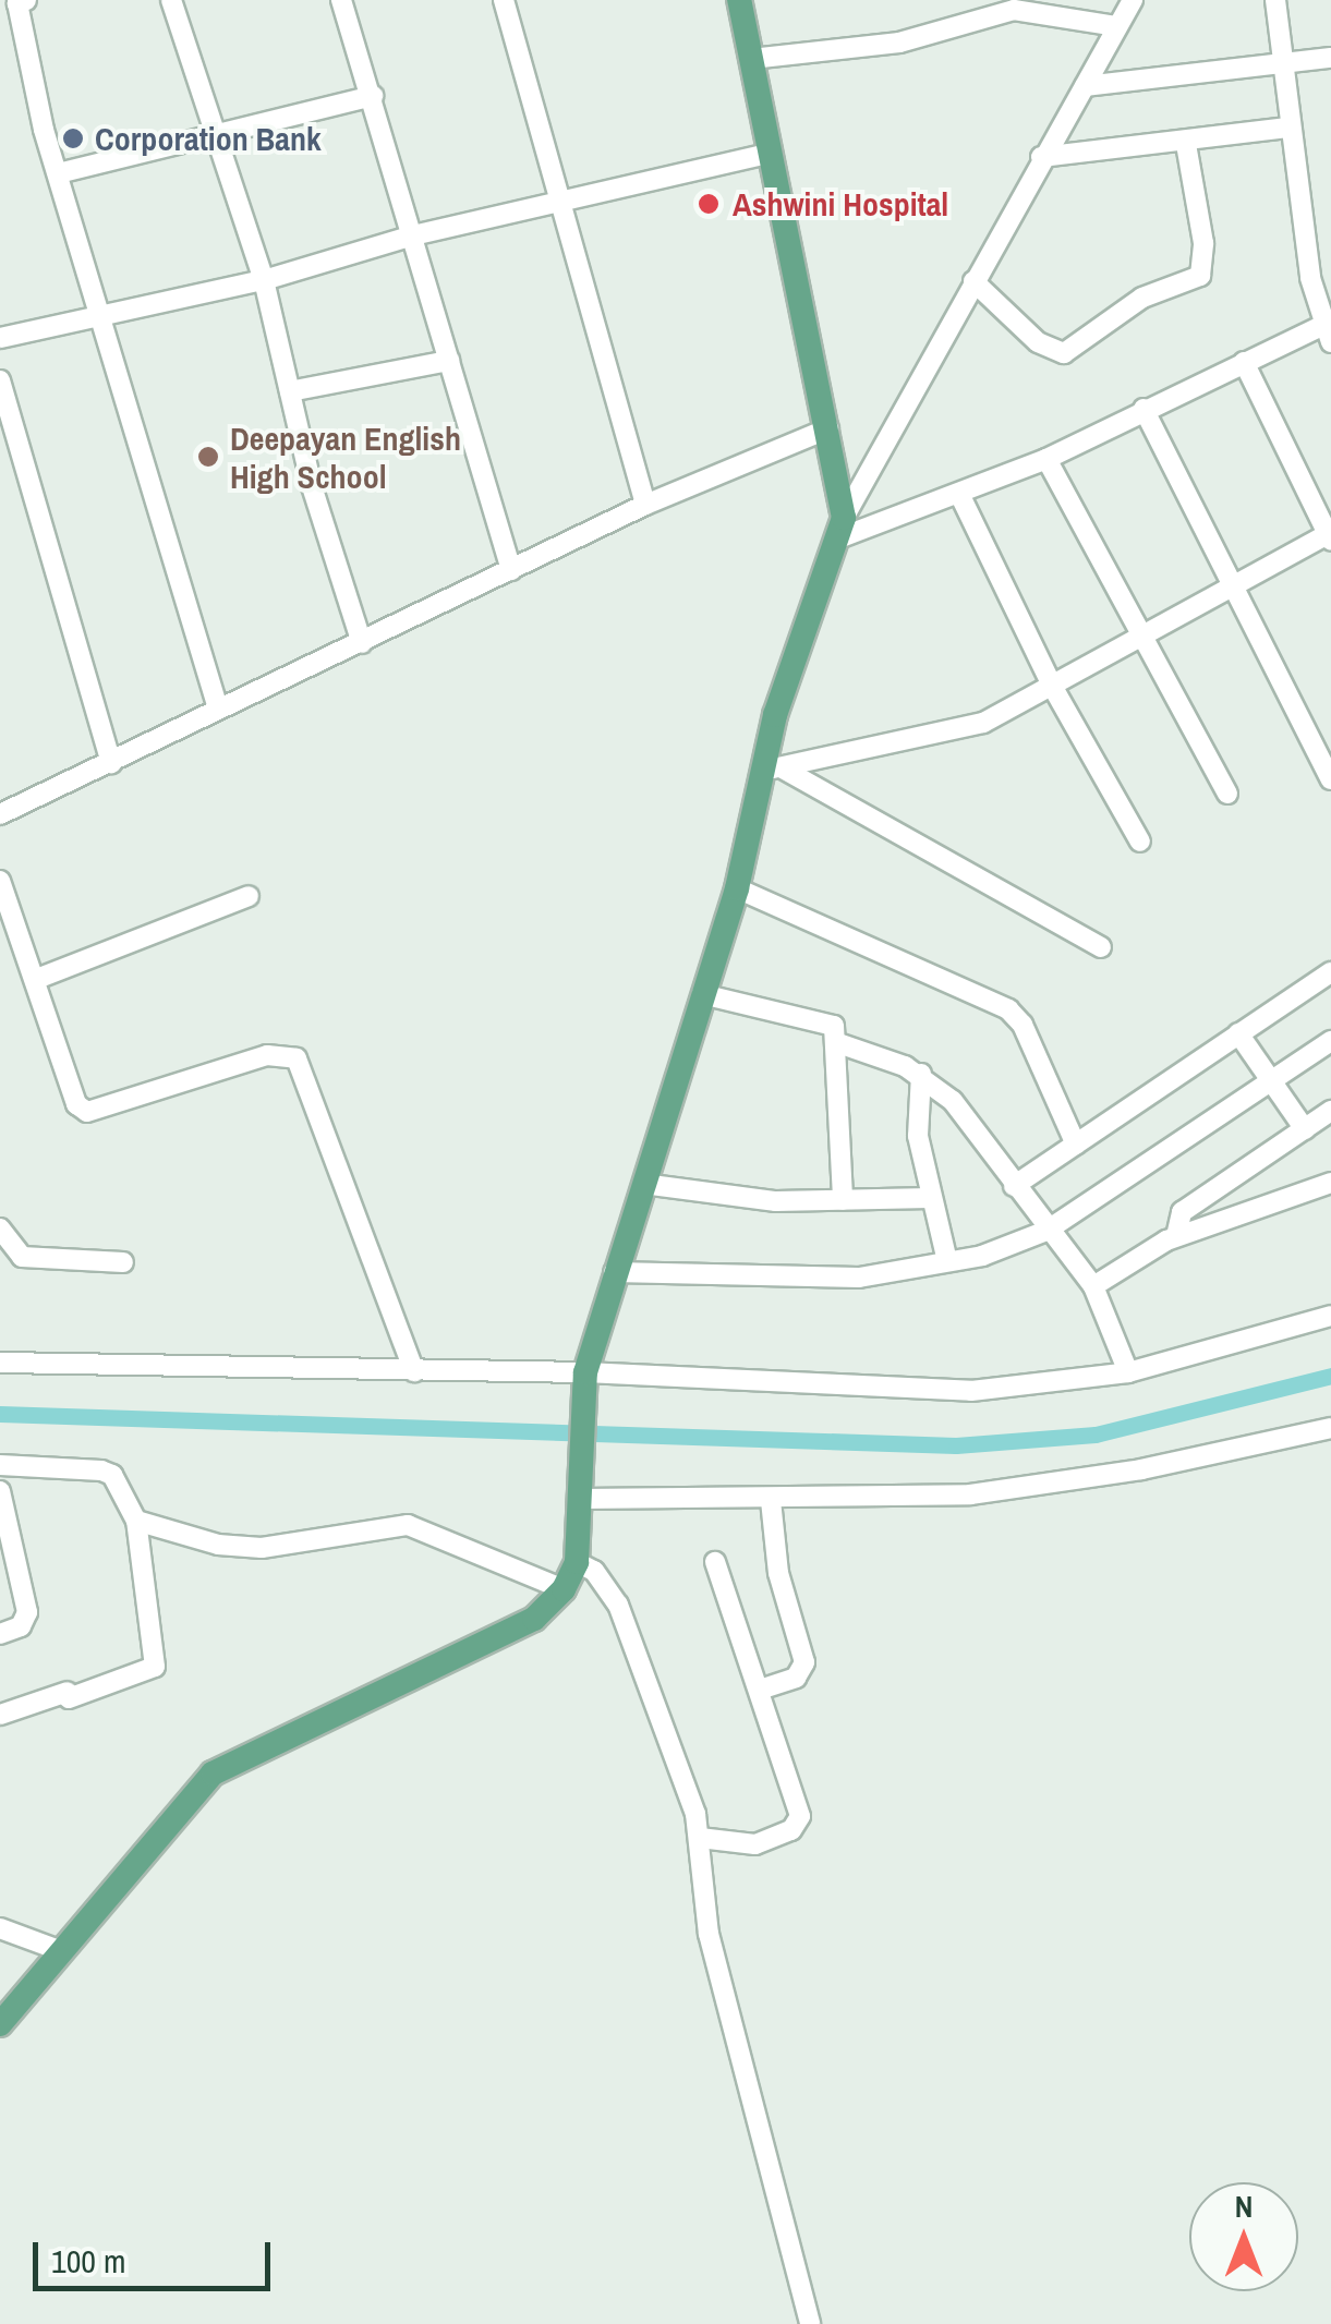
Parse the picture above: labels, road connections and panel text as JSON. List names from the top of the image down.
{
  "places": ["Corporation Bank", "Ashwini Hospital", "Deepayan English High School"],
  "scale_bar": "100 m",
  "north": "top"
}
